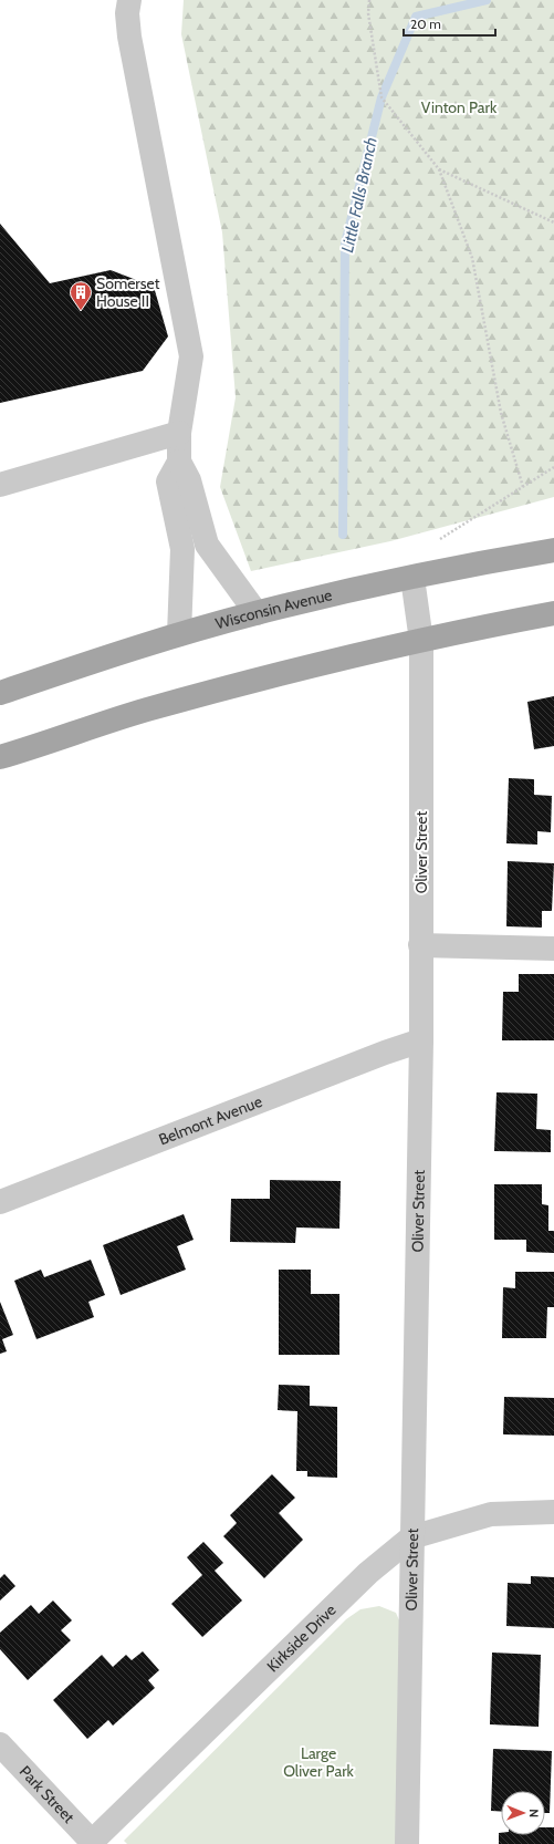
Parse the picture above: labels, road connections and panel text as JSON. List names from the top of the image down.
{
  "streets": {
    "main road": ["Wisconsin Avenue"],
    "street": [
      "Oliver Street",
      "Belmont Avenue",
      "Kirkside Drive",
      "Park Street"
    ]
  },
  "crossings": [
    ["Wisconsin Avenue", "Oliver Street"],
    ["Oliver Street", "Belmont Avenue"],
    ["Oliver Street", "Kirkside Drive"],
    ["Kirkside Drive", "Park Street"]
  ],
  "water": ["Little Falls Branch"],
  "parks": ["Vinton Park", "Large Oliver Park"],
  "places": {
    "building": ["Somerset House II"]
  },
  "scale_bar": "20 m",
  "north": "right"
}
